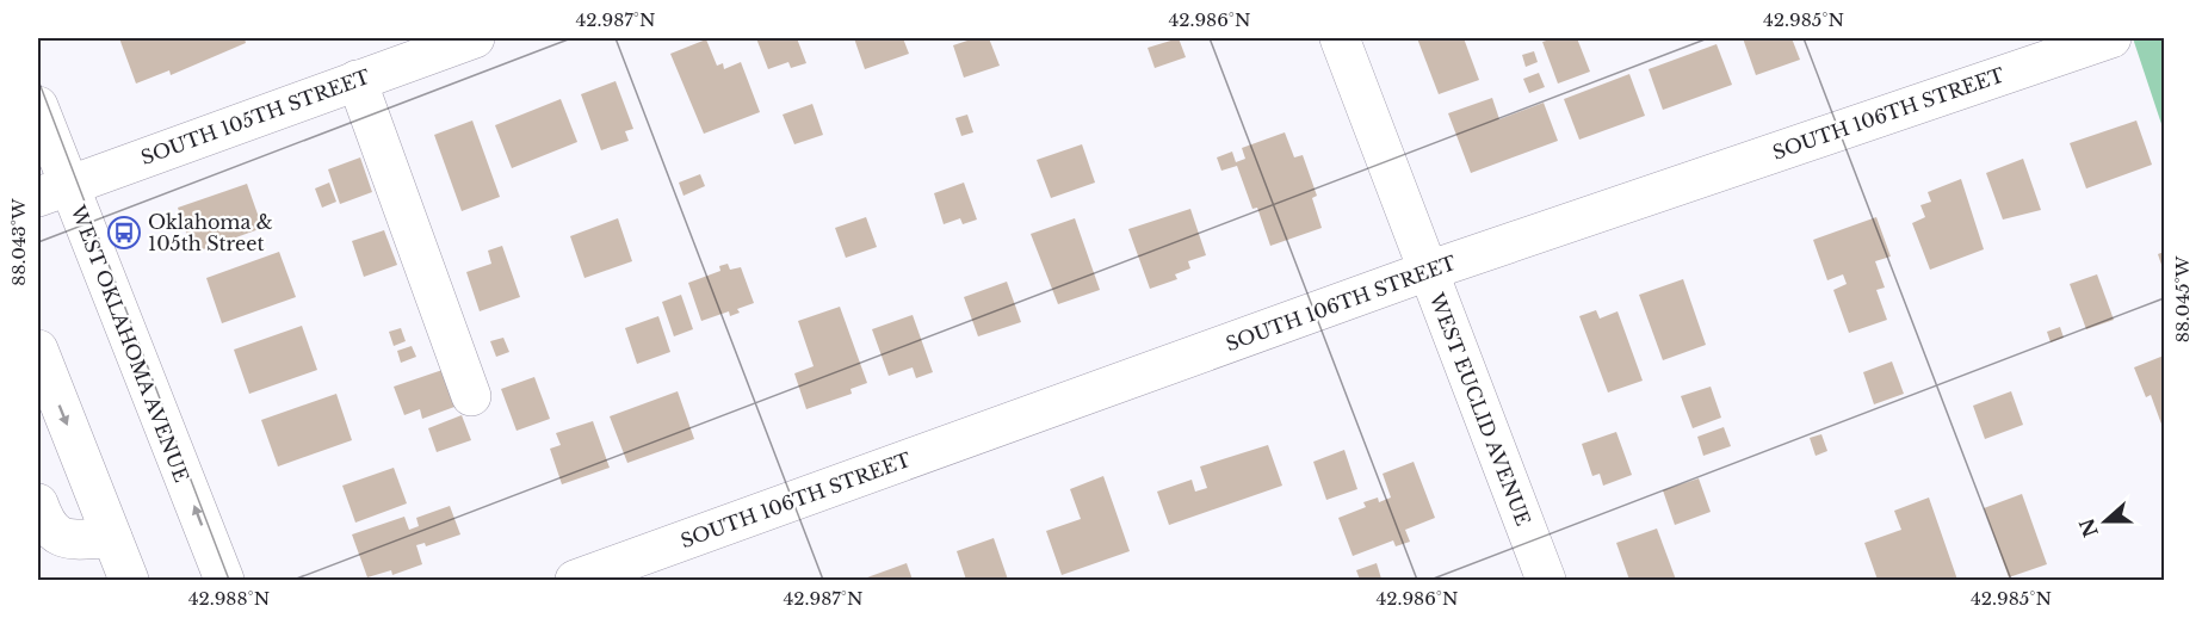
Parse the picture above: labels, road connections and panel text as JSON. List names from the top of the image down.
{
  "streets": {
    "street": [
      "SOUTH 106TH STREET",
      "SOUTH 105TH STREET",
      "WEST OKLAHOMA AVENUE",
      "WEST EUCLID AVENUE"
    ]
  },
  "crossings": [
    ["SOUTH 106TH STREET", "WEST EUCLID AVENUE"],
    ["SOUTH 105TH STREET", "WEST OKLAHOMA AVENUE"]
  ],
  "places": {
    "bus stop": ["Oklahoma & 105th Street"]
  },
  "north": "left",
  "coordinates": [
    "42.987°N",
    "42.986°N",
    "42.985°N",
    "88.043°W",
    "88.045°W",
    "42.988°N"
  ]
}
